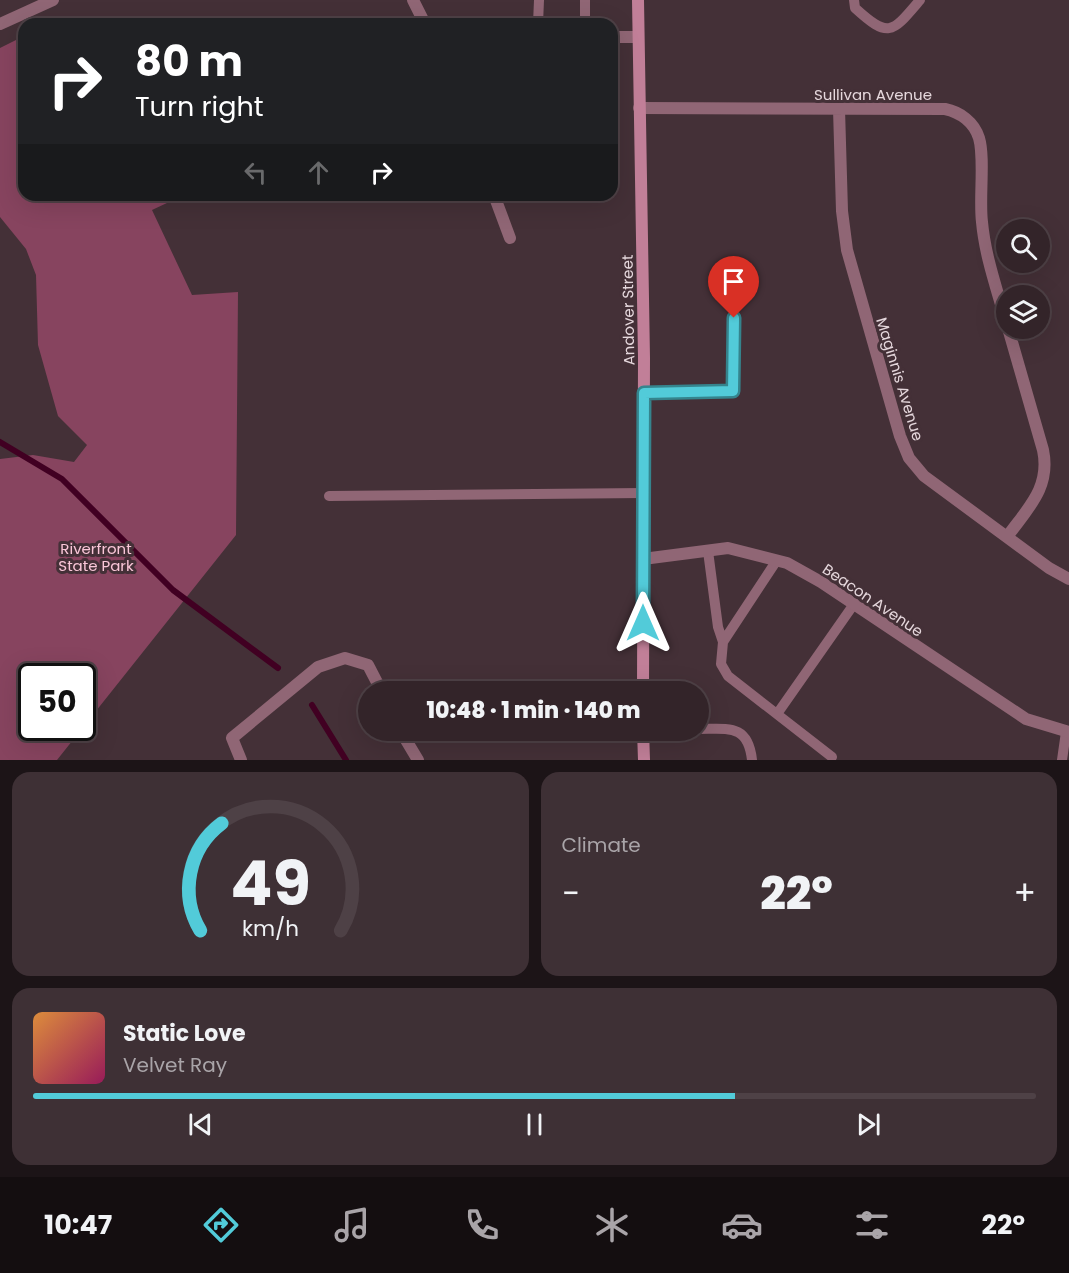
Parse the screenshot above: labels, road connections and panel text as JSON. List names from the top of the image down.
{
  "streets": {
    "main road": ["Andover Street"],
    "street": ["Sullivan Avenue", "Maginnis Avenue", "Beacon Avenue"]
  },
  "crossings": [
    ["Sullivan Avenue", "Andover Street"],
    ["Sullivan Avenue", "Maginnis Avenue"],
    ["Andover Street", "Beacon Avenue"]
  ],
  "parks": ["Riverfront State Park"],
  "page": {
    "turn": ["80 m", "Turn right"],
    "limit": "50",
    "trip": "10:48 · 1 min · 140 m",
    "tile": "Climate",
    "heat": ["−", "22°", "+"],
    "song": ["Static Love", "Velvet Ray"],
    "tabs": ["10:47", "22°"],
    "gauge": ["49", "km/h"]
  }
}
